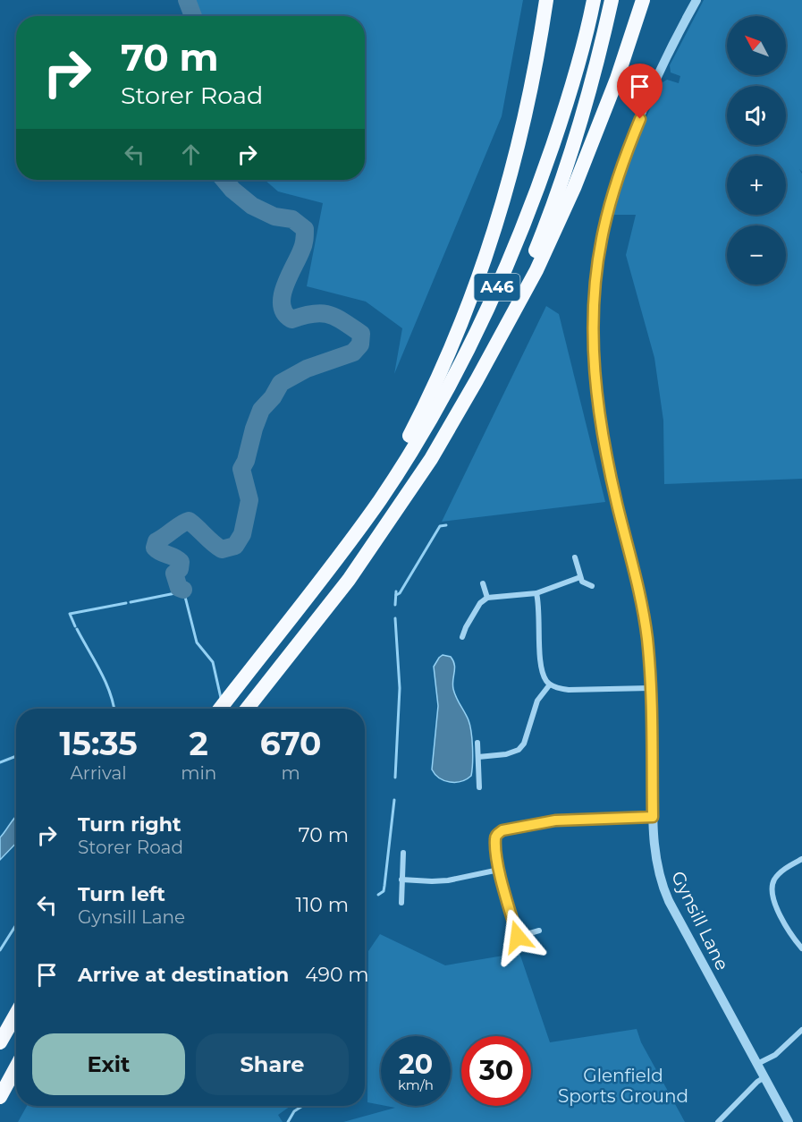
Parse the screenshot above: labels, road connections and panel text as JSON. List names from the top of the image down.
{
  "streets": {
    "highway": ["A46"],
    "street": ["Gynsill Lane"]
  },
  "parks": ["Glenfield Sports Ground"],
  "north": "top left",
  "page": {
    "map_buttons": ["+", "−"],
    "turn": ["70 m", "Storer Road"],
    "eta": [
      "15:35",
      "Arrival",
      "2",
      "min",
      "670",
      "m"
    ],
    "list": [
      {
        "name": "Turn right",
        "note": "Storer Road",
        "value": "70 m"
      },
      {
        "name": "Turn left",
        "note": "Gynsill Lane",
        "value": "110 m"
      },
      {
        "name": "Arrive at destination",
        "value": "490 m"
      }
    ],
    "buttons": ["Exit", "Share"],
    "speed": "20 km/h",
    "limit": "30"
  }
}
